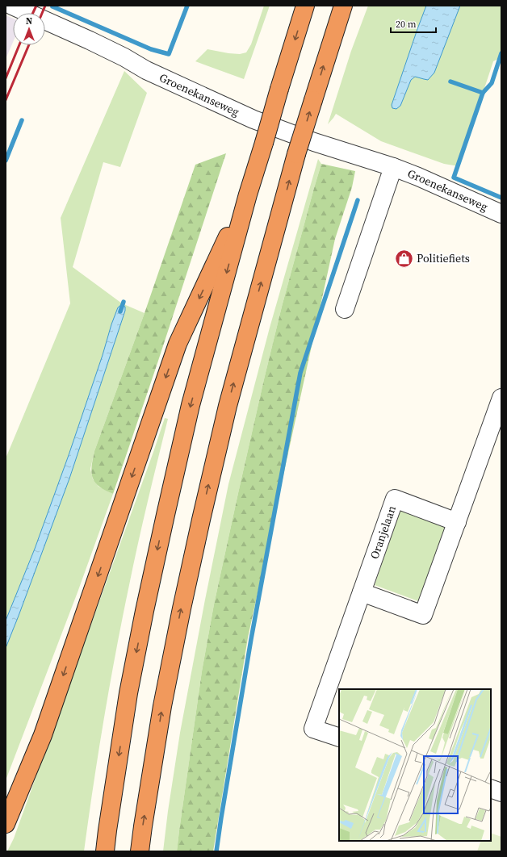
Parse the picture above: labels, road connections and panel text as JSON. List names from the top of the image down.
{
  "streets": {
    "street": ["Groenekanseweg", "Oranjelaan"]
  },
  "places": {
    "shop": ["Politiefiets"]
  },
  "scale_bar": "20 m",
  "north": "top"
}
